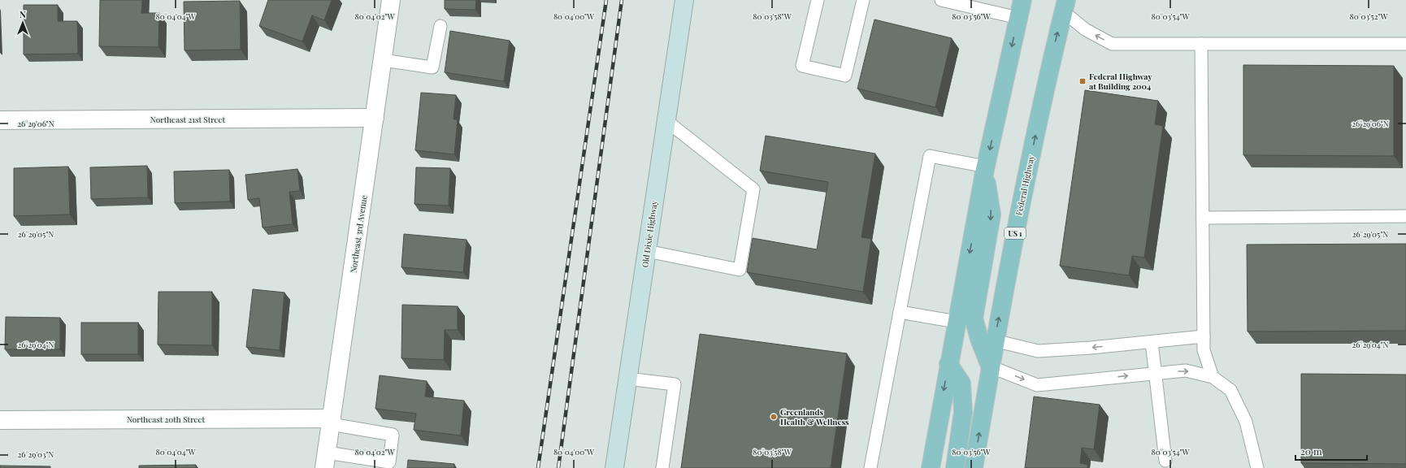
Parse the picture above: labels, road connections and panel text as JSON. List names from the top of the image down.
{
  "streets": {
    "main road": ["Federal Highway", "US 1"],
    "street": [
      "Northeast 21st Street",
      "Northeast 3rd Avenue",
      "Old Dixie Highway",
      "Northeast 20th Street"
    ]
  },
  "crossings": [
    ["Northeast 21st Street", "Northeast 3rd Avenue"],
    ["Northeast 3rd Avenue", "Northeast 20th Street"]
  ],
  "places": {
    "transit": ["Federal Highway at Building 2004"],
    "other": ["Greenlands Health & Wellness"]
  },
  "scale_bar": "20 m",
  "north": "top",
  "coordinates": [
    "80°04'04\"W",
    "80°04'02\"W",
    "80°04'00\"W",
    "80°03'58\"W",
    "80°03'56\"W",
    "80°03'54\"W",
    "80°03'52\"W",
    "26°29'06\"N",
    "26°29'05\"N",
    "26°29'04\"N",
    "26°29'03\"N"
  ]
}
